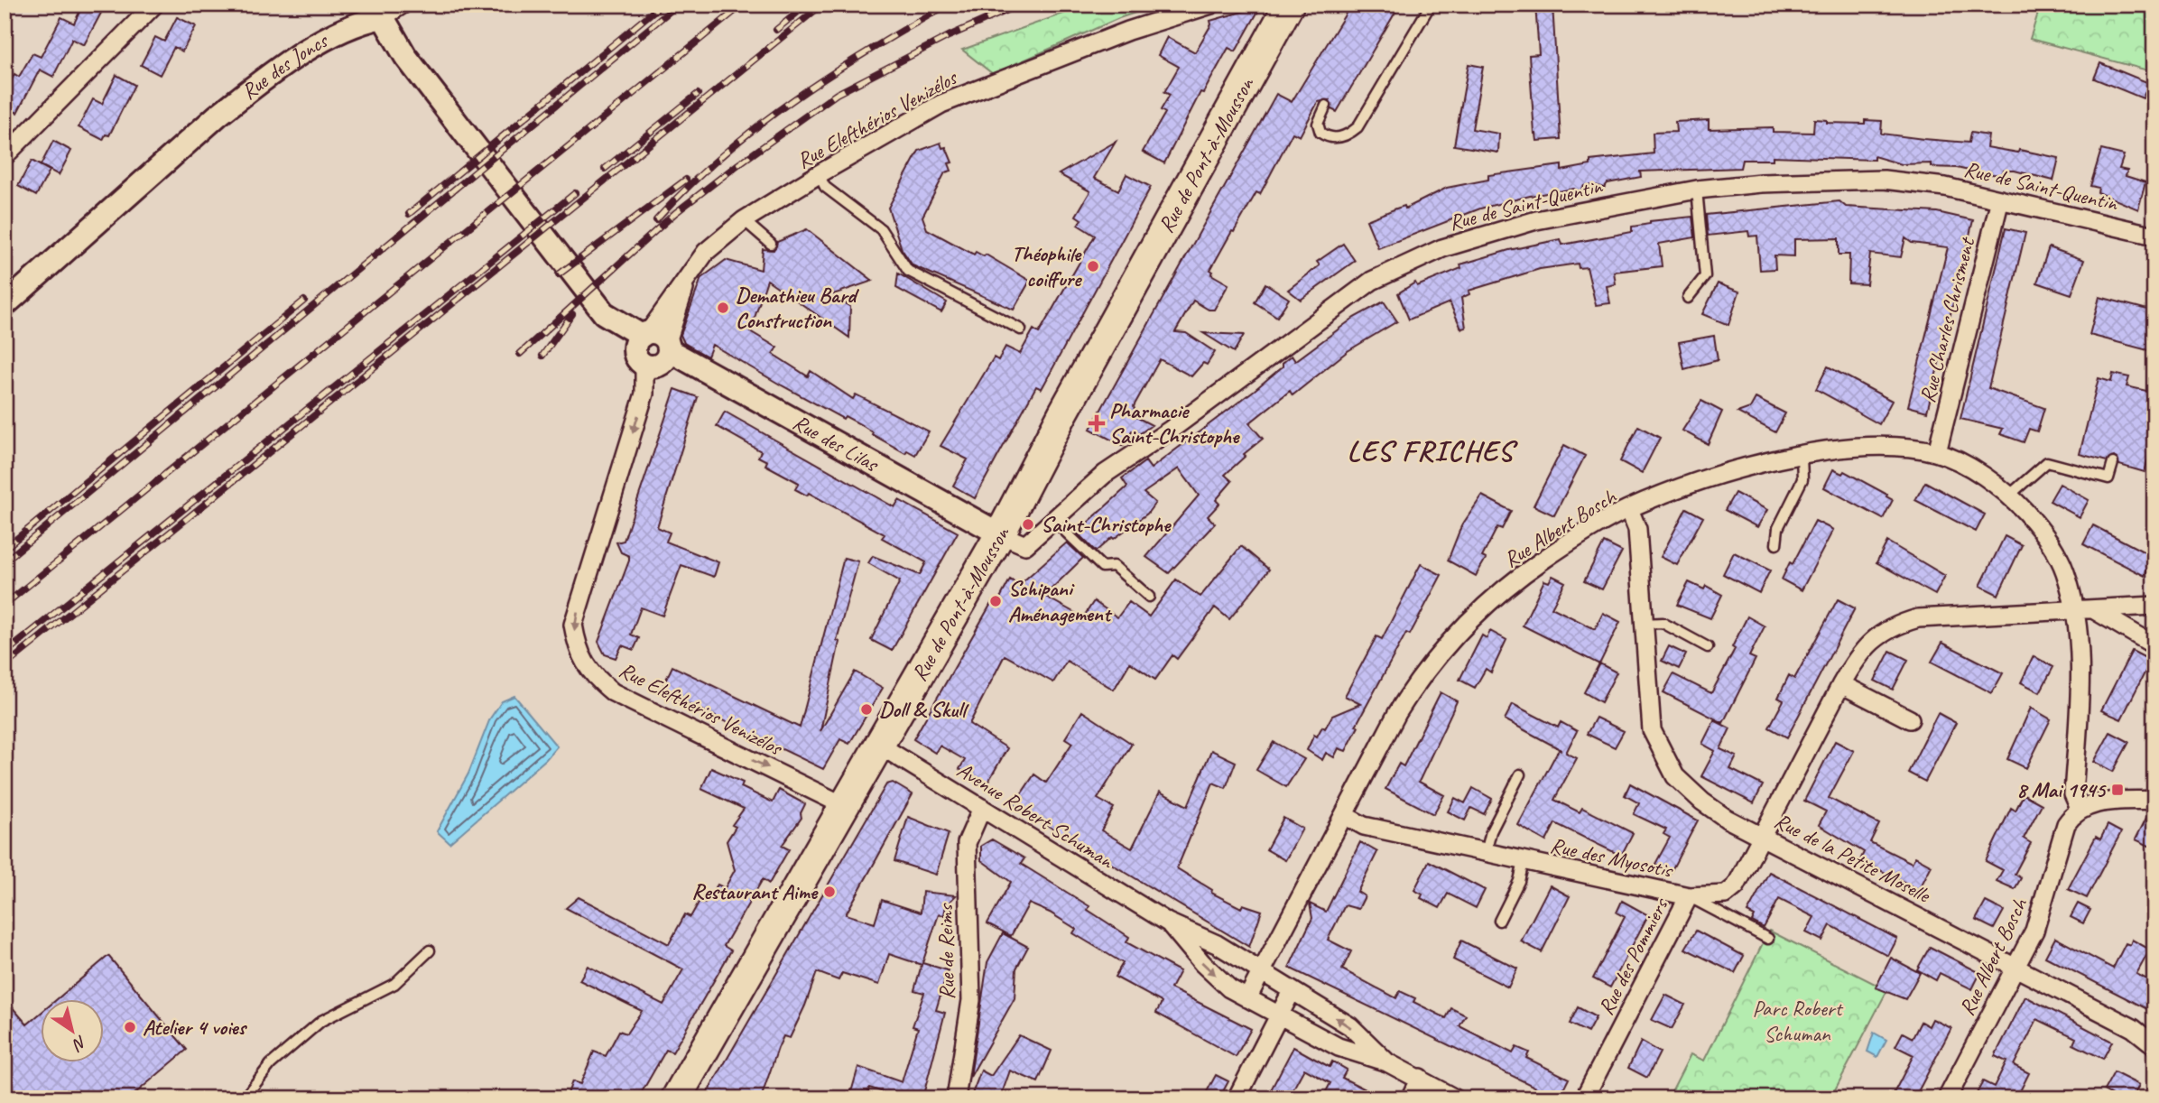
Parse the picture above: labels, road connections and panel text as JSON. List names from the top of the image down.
{
  "streets": {
    "main road": ["Rue de Pont-à-Mousson"],
    "street": [
      "Rue des Joncs",
      "Rue Elefthérios Venizélos",
      "Rue de Saint-Quentin",
      "Rue Charles Chrisment",
      "Rue des Lilas",
      "Rue Albert Bosch",
      "Avenue Robert Schuman",
      "Rue des Myosotis",
      "Rue de la Petite Moselle",
      "Rue de Reims",
      "Rue des Pommiers"
    ]
  },
  "crossings": [
    ["Rue Elefthérios Venizélos", "Rue de Pont-à-Mousson"],
    ["Rue Elefthérios Venizélos", "Rue des Lilas"],
    ["Rue de Pont-à-Mousson", "Rue de Saint-Quentin"],
    ["Rue de Pont-à-Mousson", "Rue des Lilas"],
    ["Rue de Pont-à-Mousson", "Avenue Robert Schuman"],
    ["Rue de Saint-Quentin", "Rue Charles Chrisment"],
    ["Rue de Saint-Quentin", "Rue des Lilas"],
    ["Rue Charles Chrisment", "Rue Albert Bosch"],
    ["Rue Albert Bosch", "Avenue Robert Schuman"],
    ["Rue Albert Bosch", "Rue des Myosotis"],
    ["Rue Albert Bosch", "Rue de la Petite Moselle"],
    ["Rue Albert Bosch", "Rue des Pommiers"],
    ["Avenue Robert Schuman", "Rue de Reims"],
    ["Rue des Myosotis", "Rue des Pommiers"],
    ["Rue de la Petite Moselle", "Rue des Pommiers"]
  ],
  "districts": ["LES FRICHES"],
  "parks": ["Parc Robert Schuman"],
  "places": {
    "other": [
      "Théophile coiffure",
      "Demathieu Bard Construction",
      "Saint-Christophe",
      "Schipani Aménagement",
      "Doll & Skull",
      "Restaurant Aime",
      "Atelier 4 voies"
    ],
    "health": ["Pharmacie Saint-Christophe"],
    "transit": ["8 Mai 1945"]
  },
  "north": "bottom right"
}
